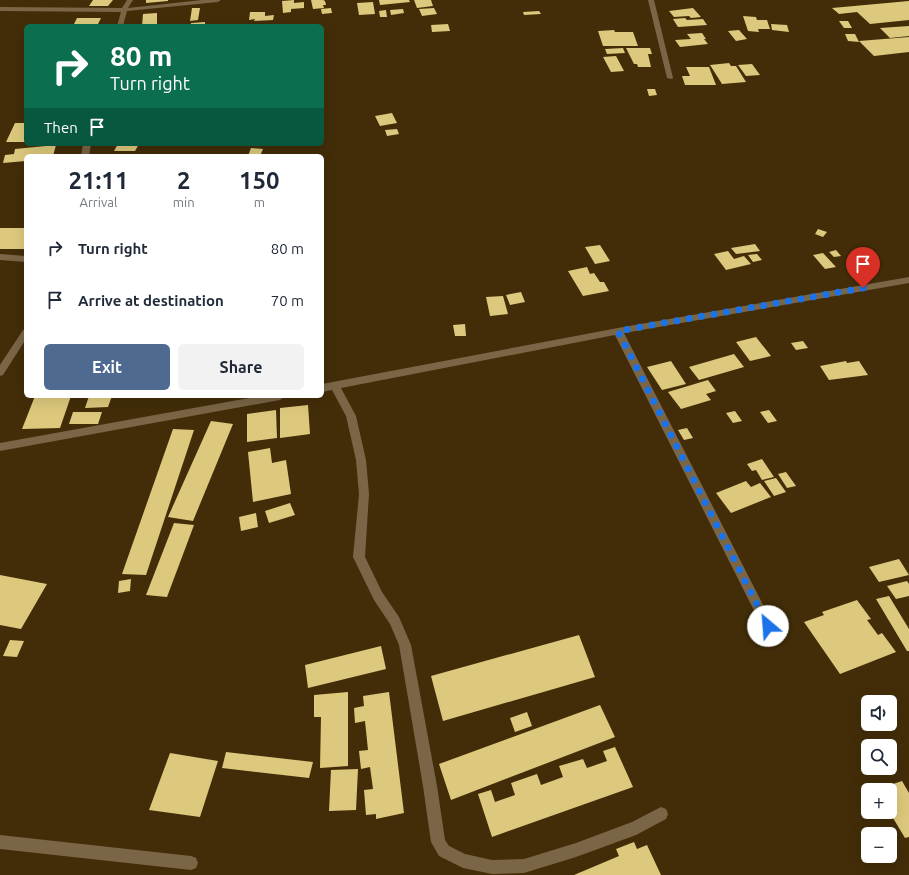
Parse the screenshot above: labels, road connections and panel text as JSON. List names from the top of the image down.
{
  "page": {
    "turn": ["80 m", "Turn right"],
    "then": "Then",
    "eta": [
      "21:11",
      "Arrival",
      "2",
      "min",
      "150",
      "m"
    ],
    "list": [
      {
        "name": "Turn right",
        "value": "80 m"
      },
      {
        "name": "Arrive at destination",
        "value": "70 m"
      }
    ],
    "buttons": ["Exit", "Share"],
    "map_buttons": ["+", "−"]
  }
}
